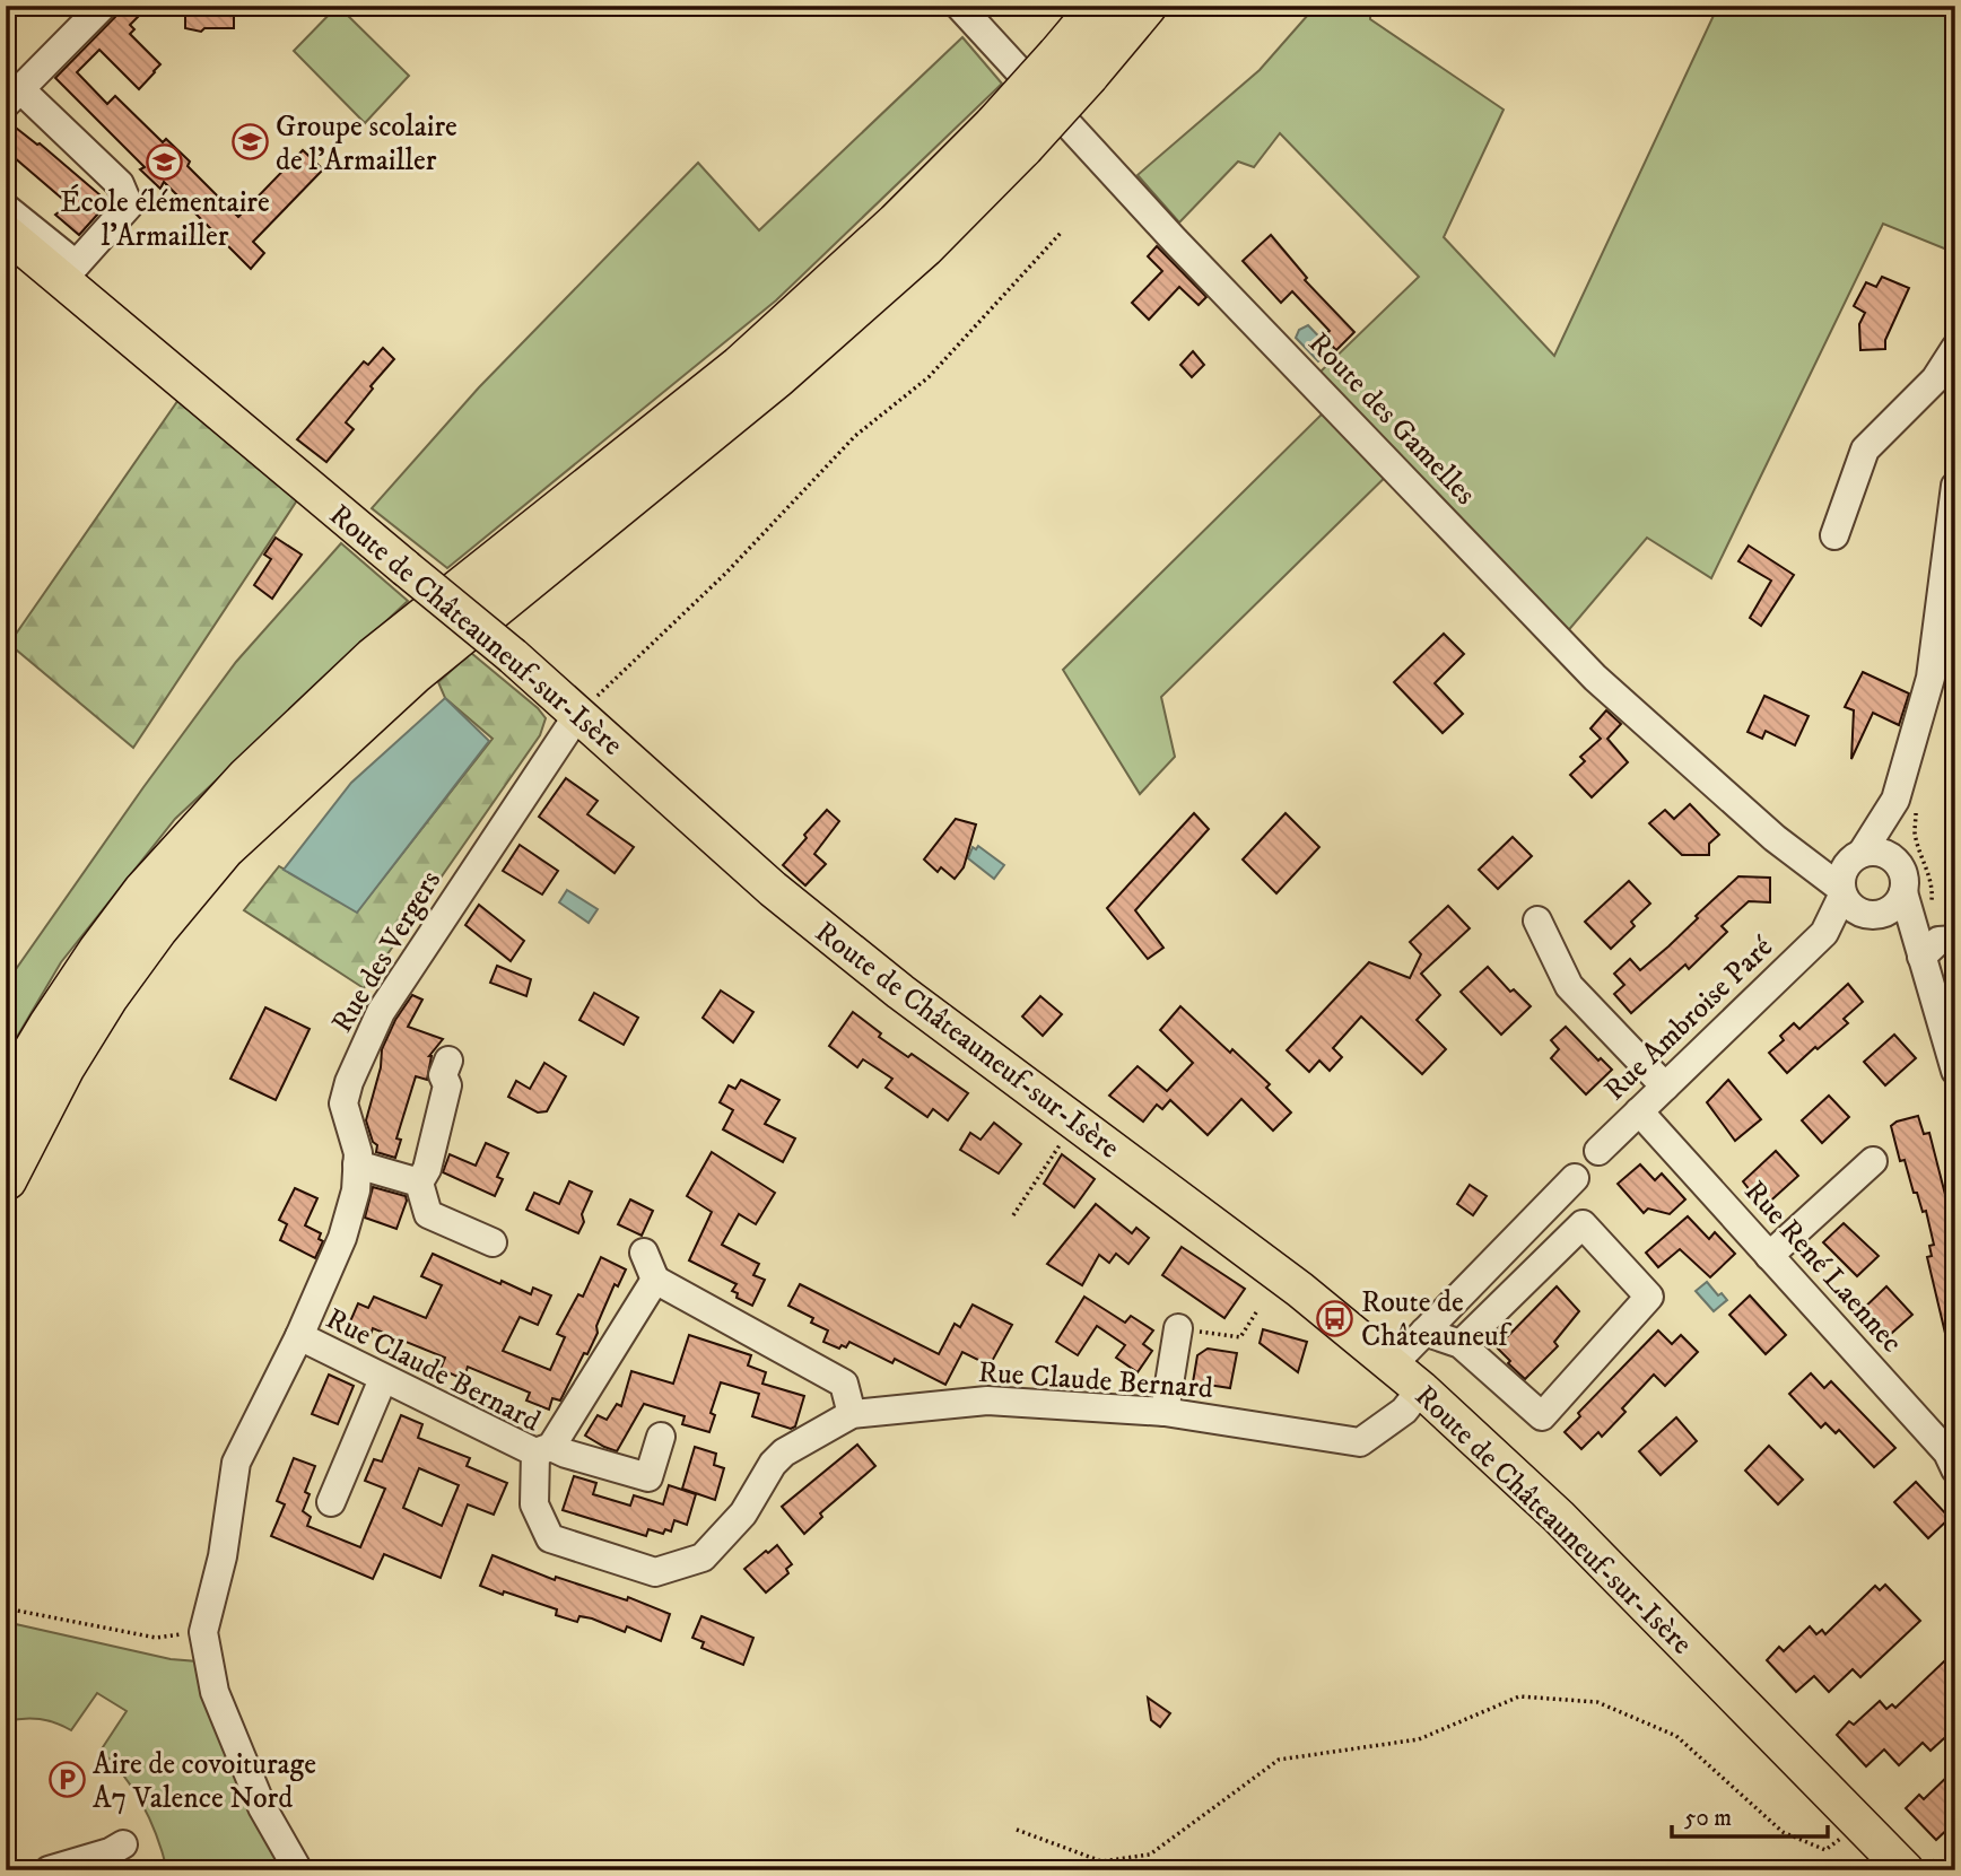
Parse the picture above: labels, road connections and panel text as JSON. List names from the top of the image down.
{
  "streets": {
    "main road": ["Route de Châteauneuf-sur-Isère"],
    "street": [
      "Route des Gamelles",
      "Rue des Vergers",
      "Rue Ambroise Paré",
      "Rue René Laennec",
      "Rue Claude Bernard"
    ]
  },
  "crossings": [
    ["Route des Gamelles", "Rue Ambroise Paré"],
    ["Route de Châteauneuf-sur-Isère", "Rue des Vergers"],
    ["Route de Châteauneuf-sur-Isère", "Rue Claude Bernard"],
    ["Rue des Vergers", "Rue Claude Bernard"],
    ["Rue Ambroise Paré", "Rue René Laennec"]
  ],
  "places": {
    "school or university": ["Groupe scolaire de l'Armailler", "École élémentaire l'Armailler"],
    "bus stop": ["Route de Châteauneuf"],
    "parking": ["Aire de covoiturage A7 Valence Nord"]
  },
  "scale_bar": "50 m"
}
